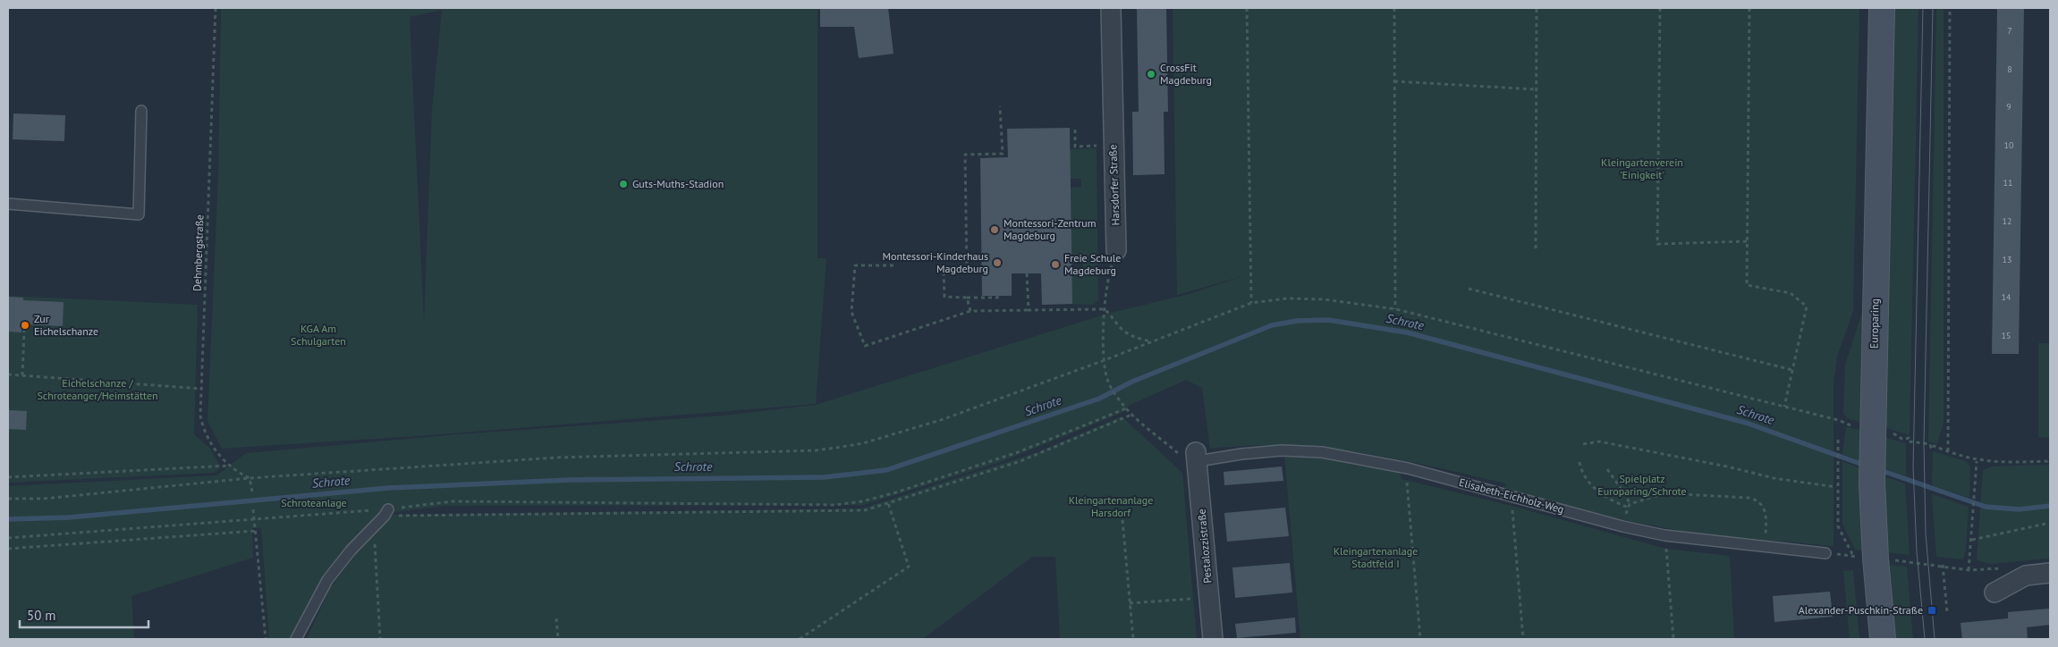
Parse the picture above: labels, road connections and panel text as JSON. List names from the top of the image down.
{
  "streets": {
    "main road": ["Europaring"],
    "street": ["Harsdorfer Straße", "Pestalozzistraße"],
    "lane": ["Elisabeth-Eichholz-Weg"],
    "path": ["Dehmbergstraße"]
  },
  "crossings": [
    ["Elisabeth-Eichholz-Weg", "Pestalozzistraße"]
  ],
  "water": ["Schrote"],
  "parks": [
    "Kleingartenverein 'Einigkeit'",
    "KGA Am Schulgarten",
    "Eichelschanze / Schroteanger/Heimstätten",
    "Spielplatz Europaring/Schrote",
    "Kleingartenanlage Harsdorf",
    "Schroteanlage",
    "Kleingartenanlage Stadtfeld I"
  ],
  "places": {
    "other": [
      "CrossFit Magdeburg",
      "Guts-Muths-Stadion",
      "Montessori-Zentrum Magdeburg",
      "Montessori-Kinderhaus Magdeburg",
      "Freie Schule Magdeburg",
      "Zur Eichelschanze"
    ],
    "transit": ["Alexander-Puschkin-Straße"]
  },
  "house_numbers": [
    "7",
    "8",
    "9",
    "10",
    "11",
    "12",
    "13",
    "14",
    "15"
  ],
  "scale_bar": "50 m"
}
